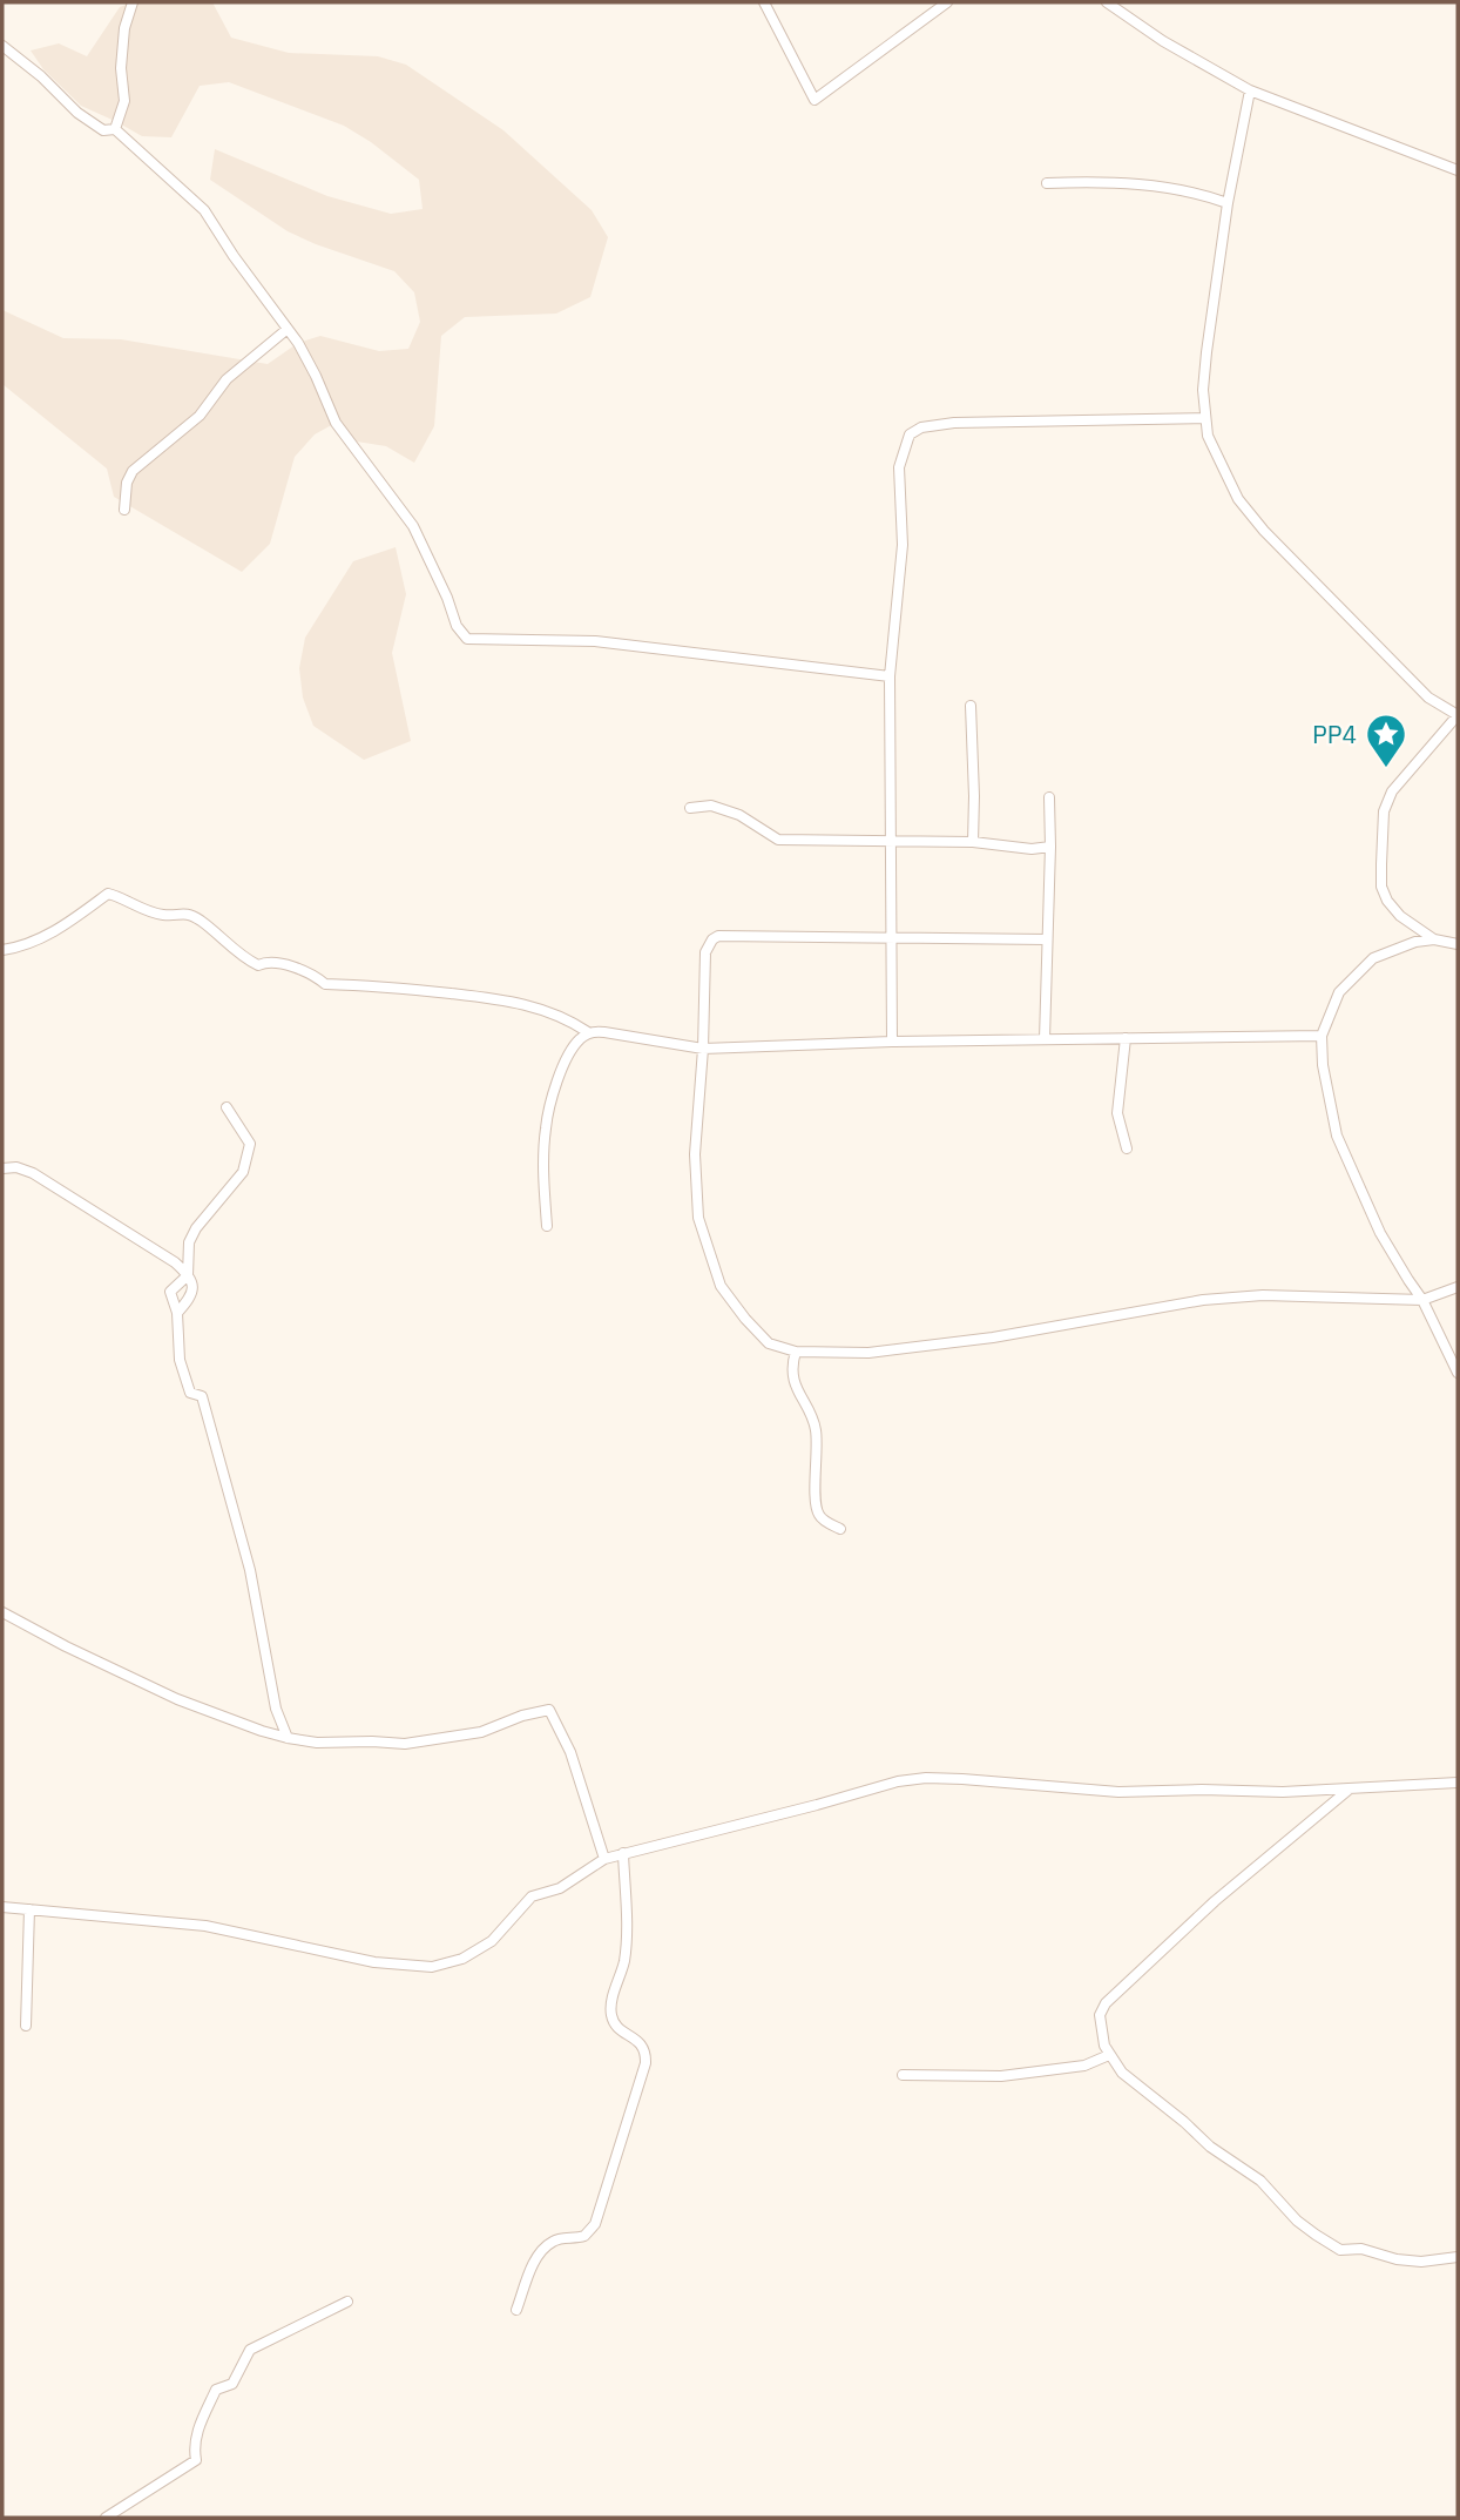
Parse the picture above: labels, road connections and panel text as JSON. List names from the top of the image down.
{
  "places": {
    "place": ["PP4"]
  }
}
